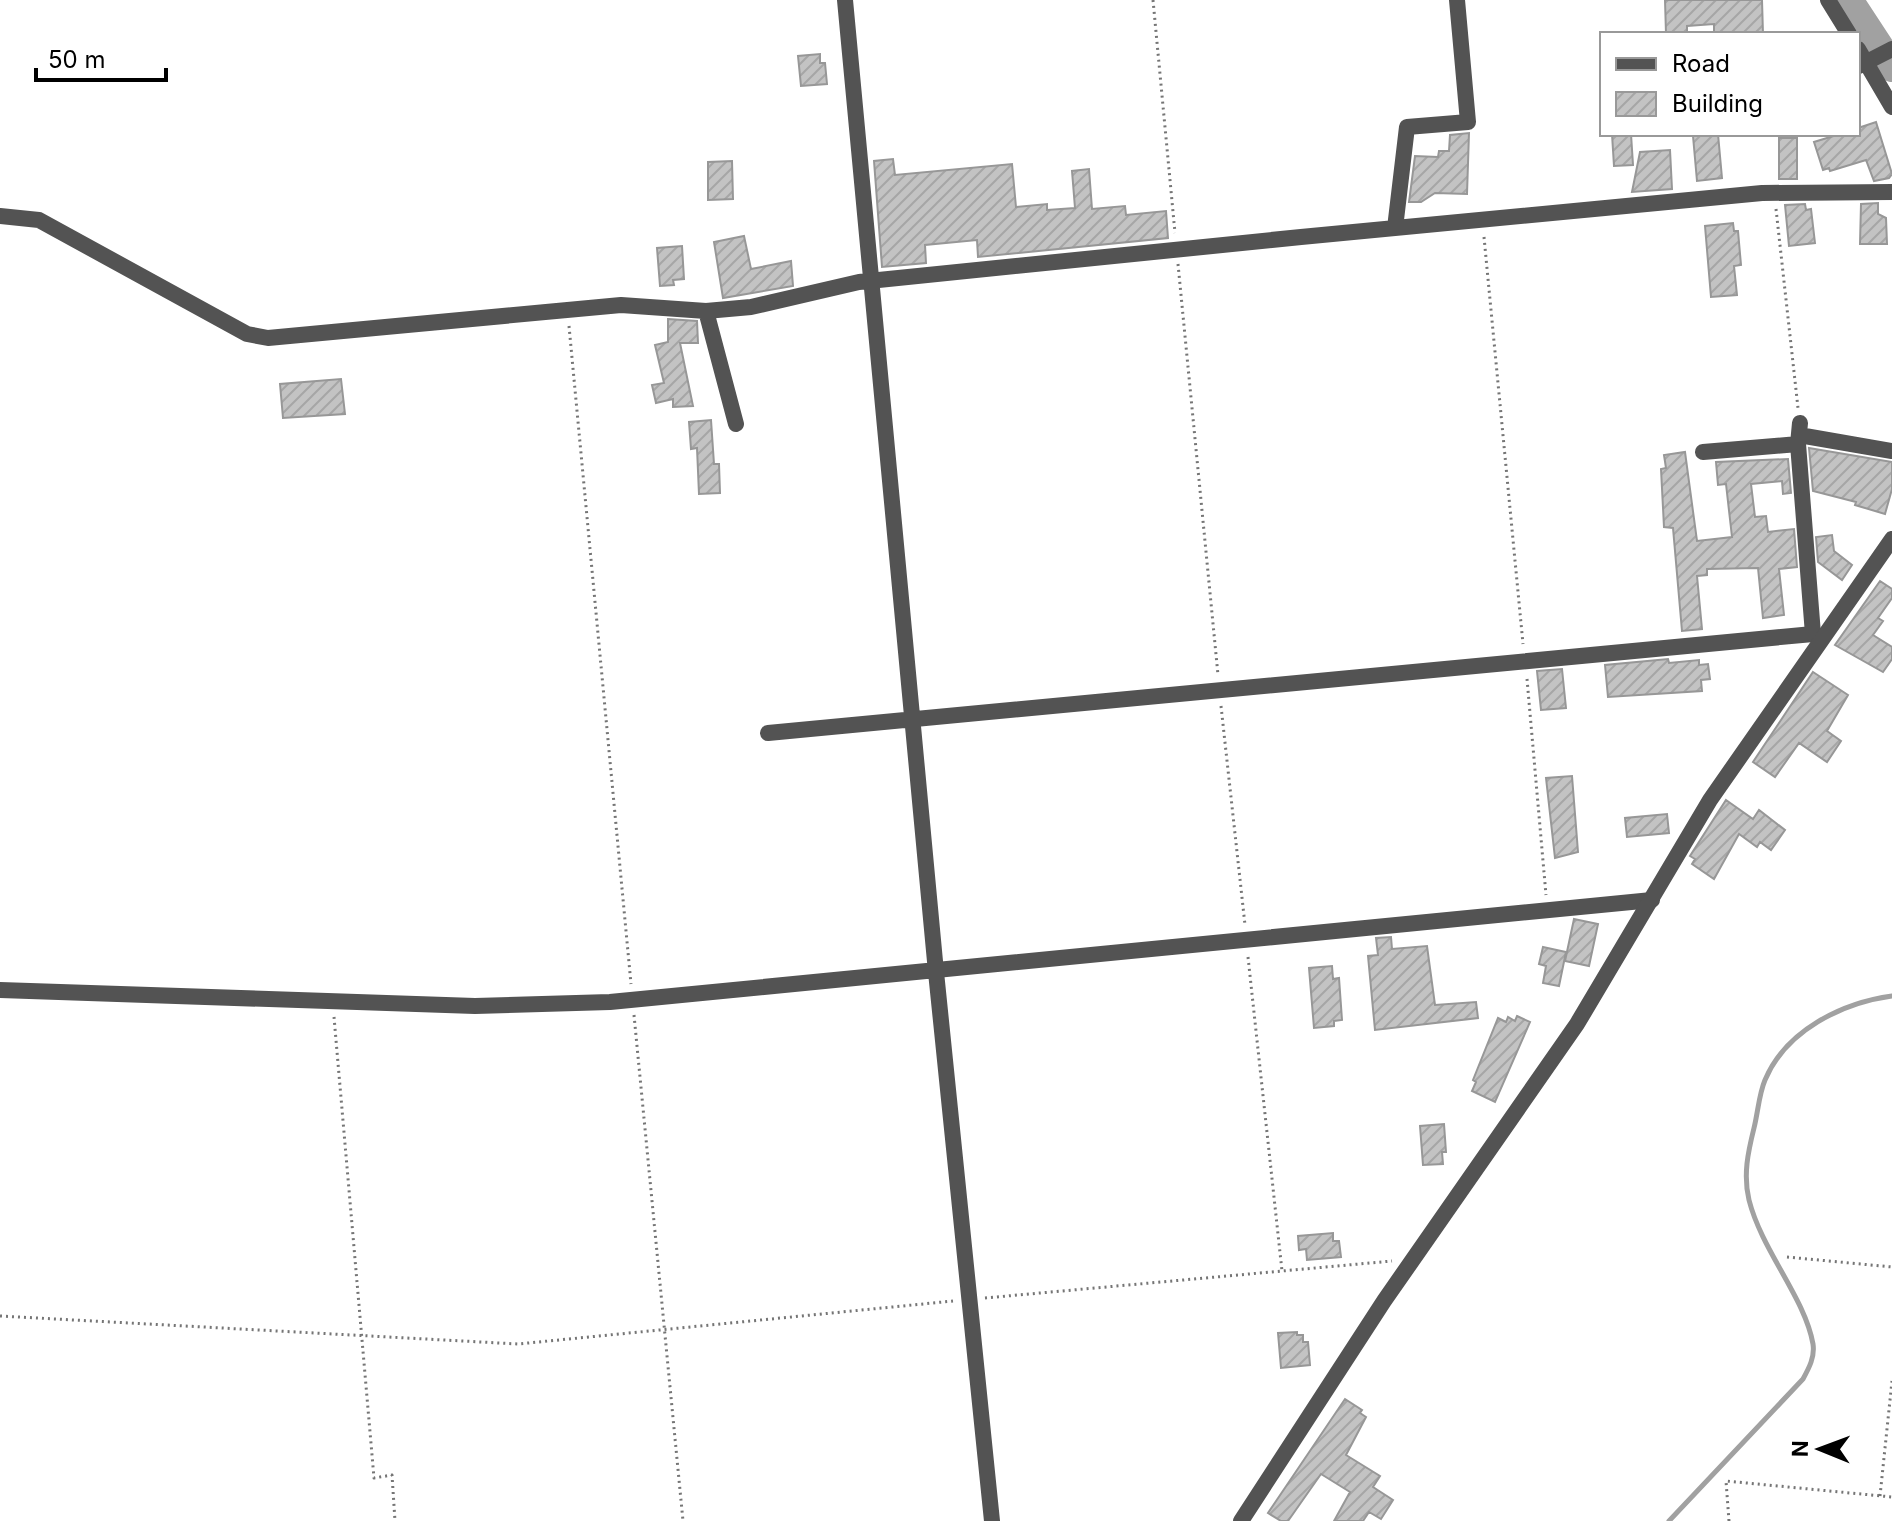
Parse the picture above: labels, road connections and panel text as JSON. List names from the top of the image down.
{
  "legend": ["Road", "Building"],
  "scale_bar": "50 m",
  "north": "left"
}
